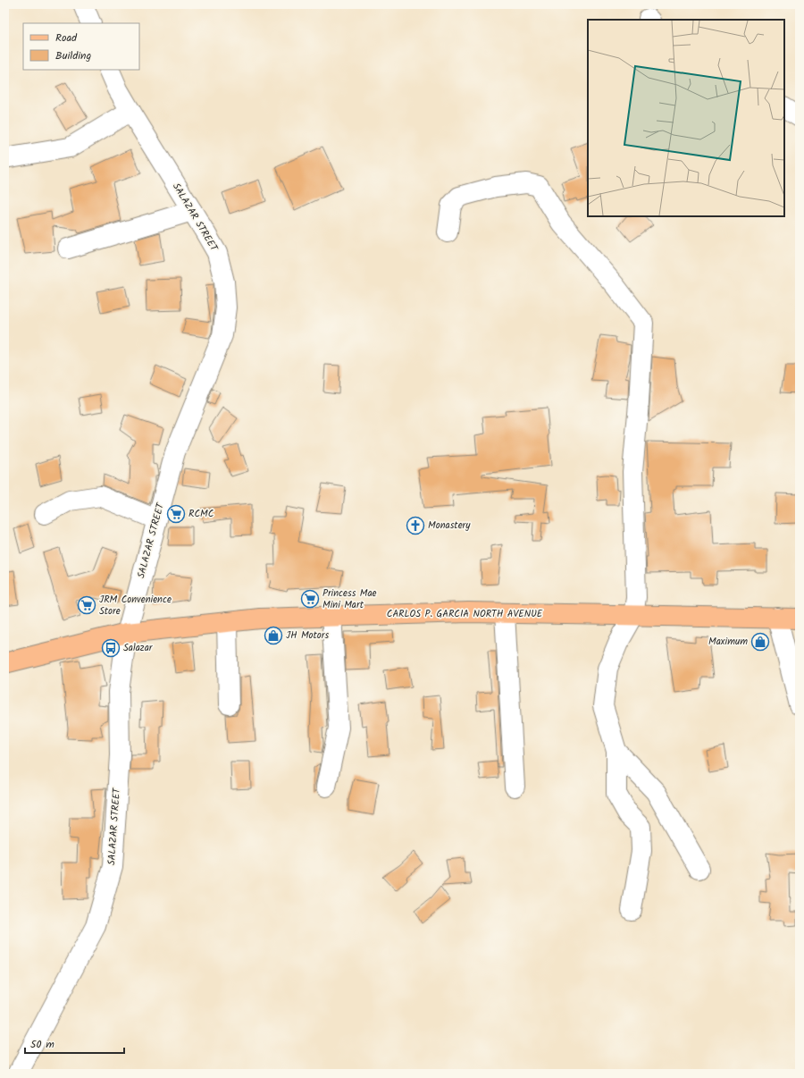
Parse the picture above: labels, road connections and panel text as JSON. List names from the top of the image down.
{
  "streets": {
    "main road": ["CARLOS P. GARCIA NORTH AVENUE"],
    "street": ["SALAZAR STREET"]
  },
  "crossings": [
    ["SALAZAR STREET", "CARLOS P. GARCIA NORTH AVENUE"]
  ],
  "places": {
    "supermarket": ["RCMC", "Princess Mae Mini Mart", "JRM Convenience Store"],
    "church": ["Monastery"],
    "shop": ["JH Motors", "Maximum"],
    "bus stop": ["Salazar"]
  },
  "legend": ["Road", "Building"],
  "scale_bar": "50 m"
}
